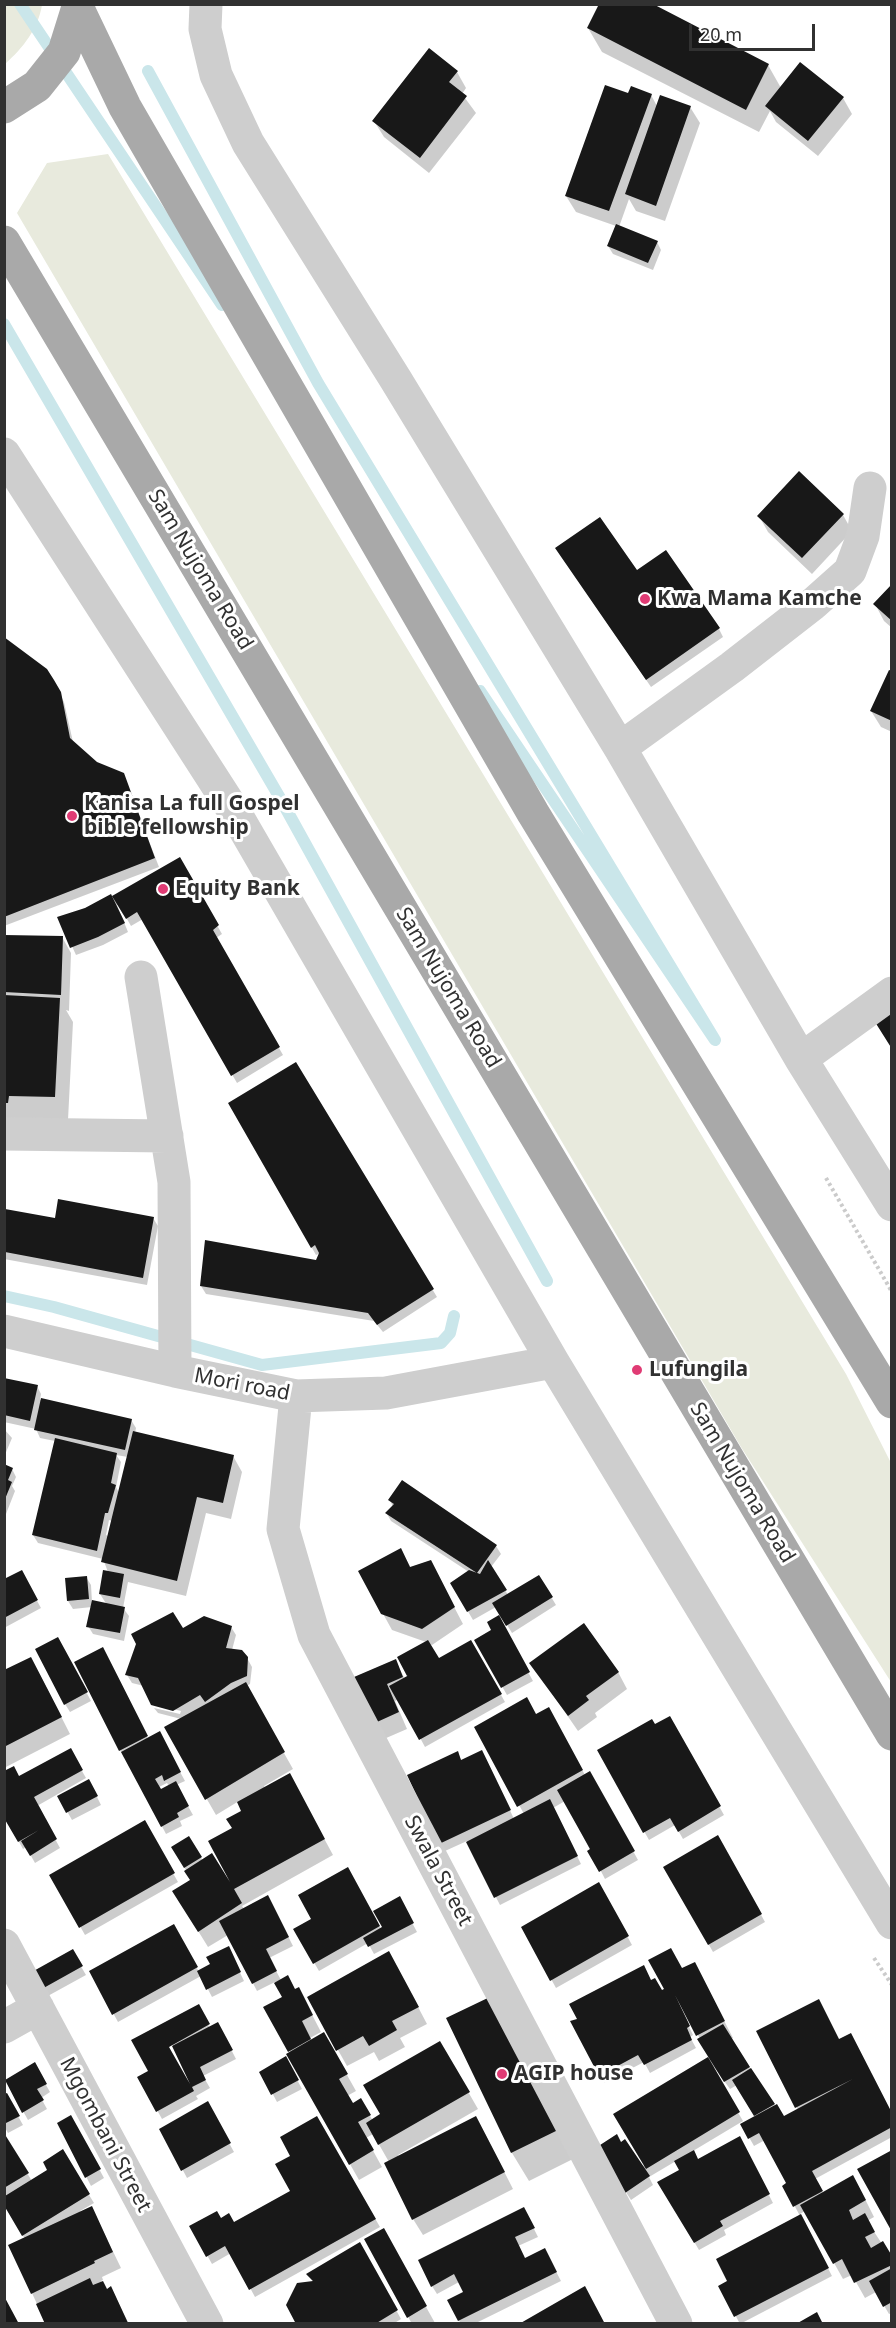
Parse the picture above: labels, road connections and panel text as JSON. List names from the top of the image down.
{
  "streets": {
    "main road": ["Sam Nujoma Road"],
    "street": ["Mori road", "Swala Street", "Mgombani Street"]
  },
  "crossings": [
    ["Mori road", "Swala Street"]
  ],
  "places": [
    "Kwa Mama Kamche",
    "Kanisa La full Gospel bible fellowship",
    "Equity Bank",
    "Lufungila",
    "AGIP house"
  ],
  "scale_bar": "20 m"
}
